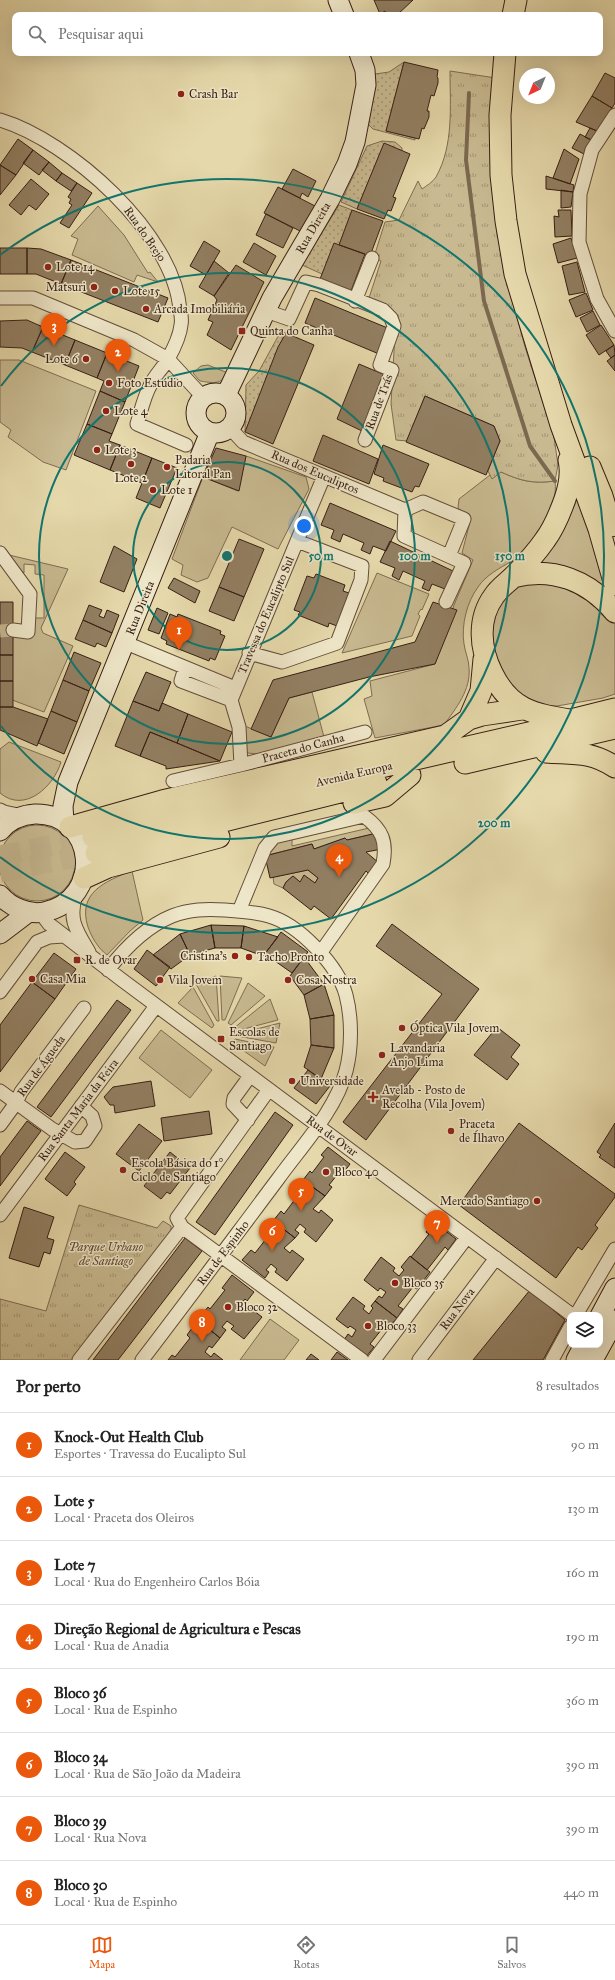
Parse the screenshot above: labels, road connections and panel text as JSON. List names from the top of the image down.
{
  "streets": {
    "main road": ["Rua Direita", "Avenida Europa"],
    "street": [
      "Rua do Brejo",
      "Rua de Trás",
      "Rua dos Eucaliptos",
      "Travessa do Eucalipto Sul",
      "Praceta do Canha",
      "Rua de Águeda",
      "Rua Santa Maria da Feira",
      "Rua de Ovar",
      "Rua de Espinho",
      "Rua Nova"
    ]
  },
  "crossings": [
    ["Rua Direita", "Rua de Trás"],
    ["Rua Direita", "Rua dos Eucaliptos"],
    ["Rua dos Eucaliptos", "Travessa do Eucalipto Sul"],
    ["Rua Santa Maria da Feira", "Rua de Ovar"],
    ["Rua de Ovar", "Rua de Espinho"],
    ["Rua de Ovar", "Rua Nova"]
  ],
  "parks": ["Parque Urbano de Santiago"],
  "places": {
    "other": [
      "Crash Bar",
      "Lote 14",
      "Matsuri",
      "Lote 15",
      "Arcada Imobiliária",
      "Lote 6",
      "Foto Estúdio",
      "Lote 4",
      "Lote 3",
      "Lote 2",
      "Padaria Litoral Pan",
      "Lote 1",
      "Cristina's",
      "Tacho Pronto",
      "Casa Mia",
      "Vila Jovem",
      "Cosa Nostra",
      "Óptica Vila Jovem",
      "Lavandaria Anjo Lima",
      "Universidade",
      "Praceta de Ílhavo",
      "Escola Básica do 1° Ciclo de Santiago",
      "Bloco 40",
      "Mercado Santiago",
      "Bloco 35",
      "Bloco 32",
      "Bloco 33"
    ],
    "transit": ["Quinta do Canha", "R. de Ovar", "Escolas de Santiago"],
    "health": ["Avelab - Posto de Recolha (Vila Jovem)"]
  },
  "north": "bottom left",
  "page": {
    "search": "Pesquisar aqui",
    "pins": [
      "3",
      "2",
      "1",
      "4",
      "5",
      "7",
      "6",
      "8"
    ],
    "heading": ["Por perto", "8 resultados"],
    "list": [
      {
        "mark": "1",
        "name": "Knock-Out Health Club",
        "note": "Esportes · Travessa do Eucalipto Sul",
        "value": "90 m"
      },
      {
        "mark": "2",
        "name": "Lote 5",
        "note": "Local · Praceta dos Oleiros",
        "value": "130 m"
      },
      {
        "mark": "3",
        "name": "Lote 7",
        "note": "Local · Rua do Engenheiro Carlos Bóia",
        "value": "160 m"
      },
      {
        "mark": "4",
        "name": "Direção Regional de Agricultura e Pescas",
        "note": "Local · Rua de Anadia",
        "value": "190 m"
      },
      {
        "mark": "5",
        "name": "Bloco 36",
        "note": "Local · Rua de Espinho",
        "value": "360 m"
      },
      {
        "mark": "6",
        "name": "Bloco 34",
        "note": "Local · Rua de São João da Madeira",
        "value": "390 m"
      },
      {
        "mark": "7",
        "name": "Bloco 39",
        "note": "Local · Rua Nova",
        "value": "390 m"
      },
      {
        "mark": "8",
        "name": "Bloco 30",
        "note": "Local · Rua de Espinho",
        "value": "440 m"
      }
    ],
    "nav": ["Mapa", "Rotas", "Salvos"]
  },
  "rings": [
    "50 m",
    "100 m",
    "150 m",
    "200 m"
  ]
}
